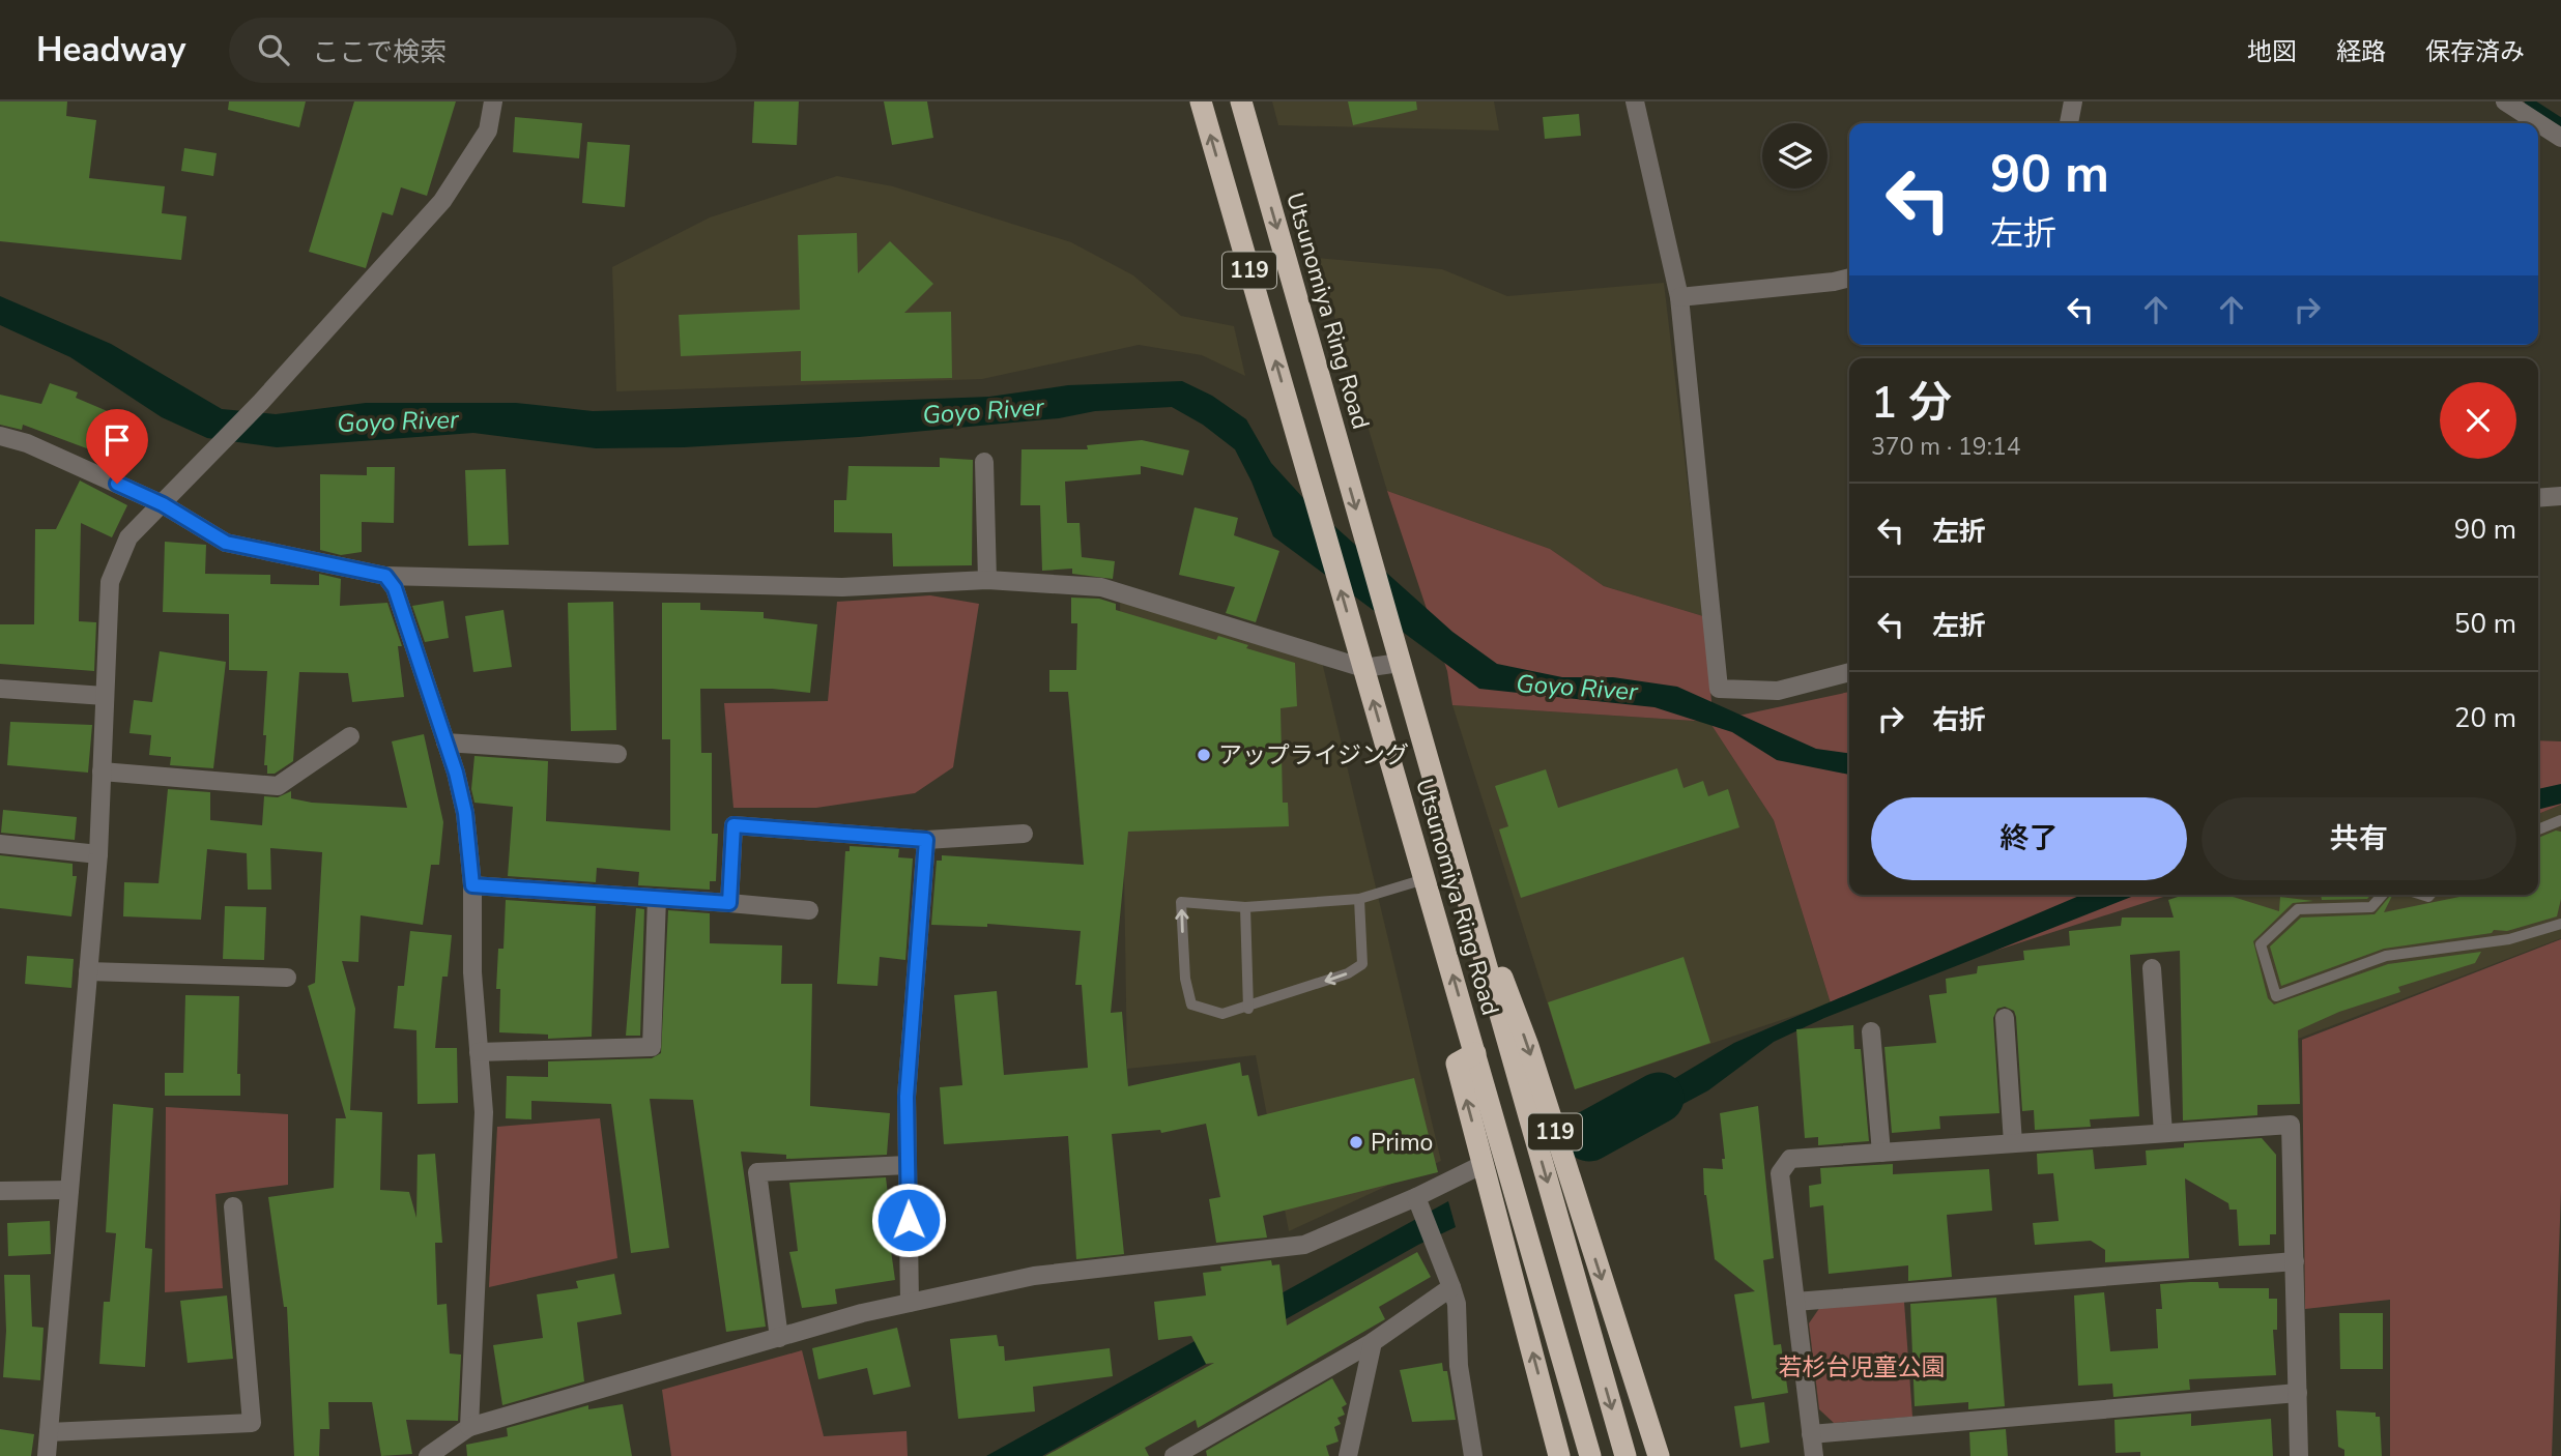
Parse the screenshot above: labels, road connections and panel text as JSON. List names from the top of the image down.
{
  "streets": {
    "highway": ["119", "Utsunomiya Ring Road"]
  },
  "crossings": [
    ["119", "Utsunomiya Ring Road"]
  ],
  "water": ["Goyo River"],
  "parks": ["若杉台児童公園"],
  "places": ["アップライジング", "Primo"],
  "page": {
    "header": "Headway",
    "search": "ここで検索",
    "nav": ["地図", "経路", "保存済み"],
    "turn": ["90 m", "左折"],
    "heading": ["1 分", "370 m · 19:14"],
    "list": [
      {
        "name": "左折",
        "value": "90 m"
      },
      {
        "name": "左折",
        "value": "50 m"
      },
      {
        "name": "右折",
        "value": "20 m"
      }
    ],
    "buttons": ["終了", "共有"]
  }
}
